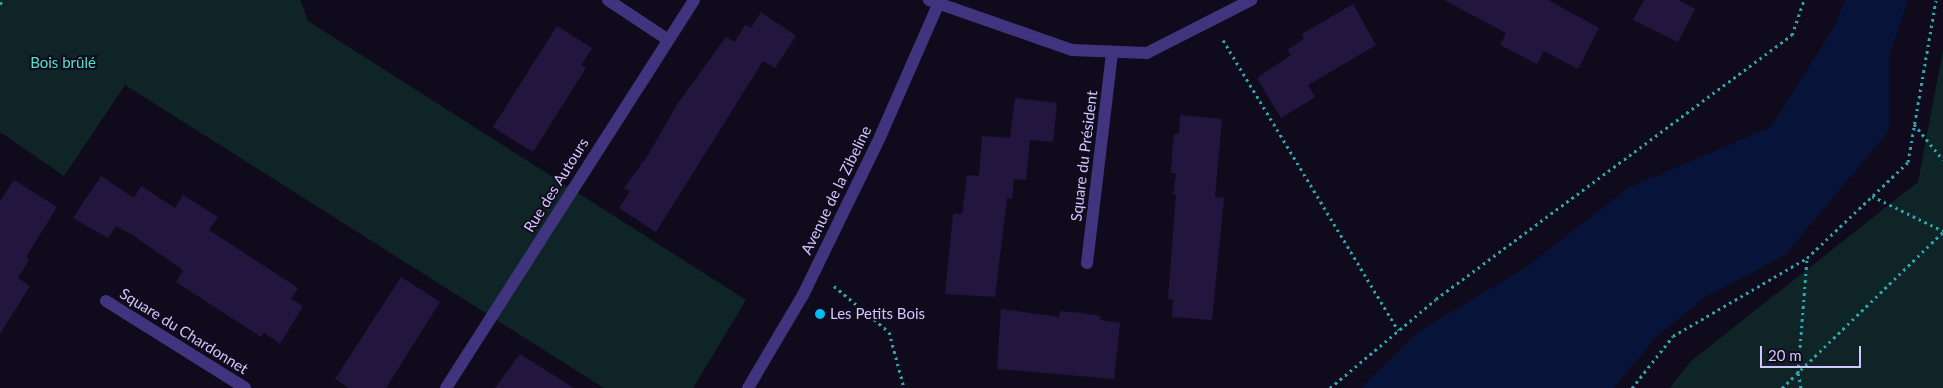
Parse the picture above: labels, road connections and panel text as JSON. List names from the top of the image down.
{
  "streets": {
    "street": [
      "Square du Président",
      "Rue des Autours",
      "Avenue de la Zibeline",
      "Square du Chardonnet"
    ]
  },
  "parks": ["Bois brûlé"],
  "places": ["Les Petits Bois"],
  "scale_bar": "20 m"
}
